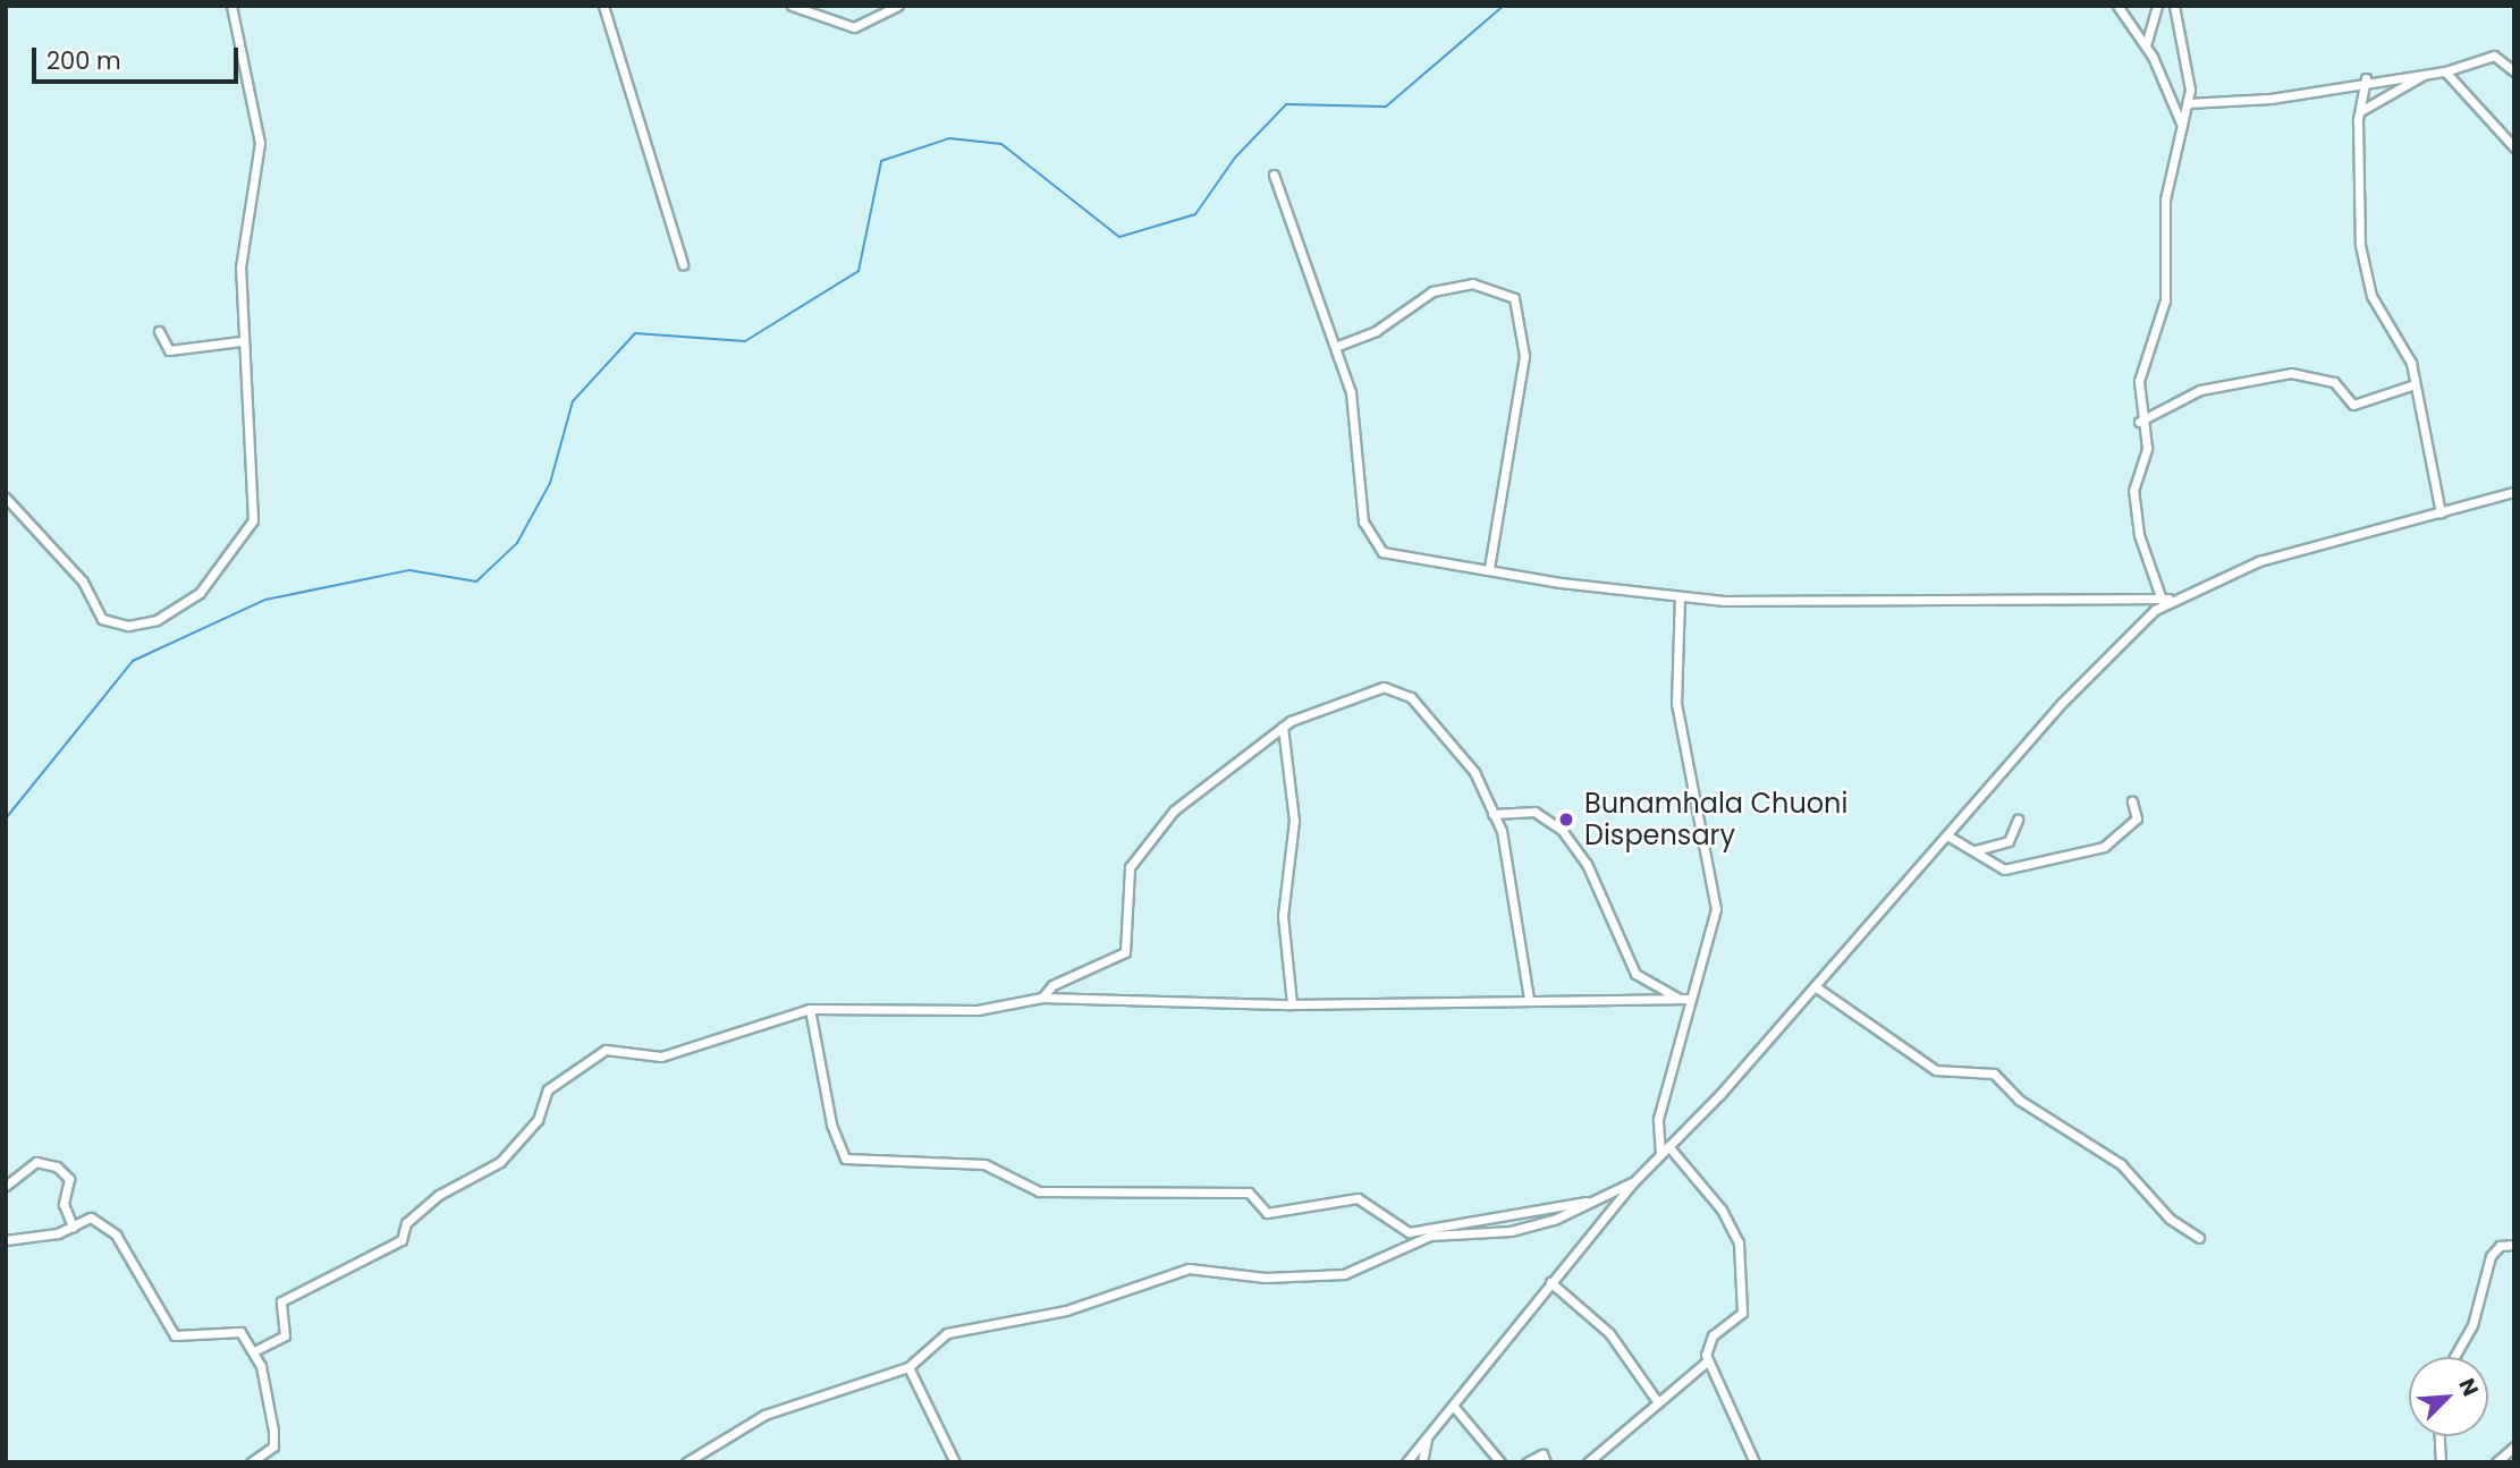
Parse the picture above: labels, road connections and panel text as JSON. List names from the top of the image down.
{
  "places": ["Bunamhala Chuoni Dispensary"],
  "scale_bar": "200 m",
  "north": "top right"
}
